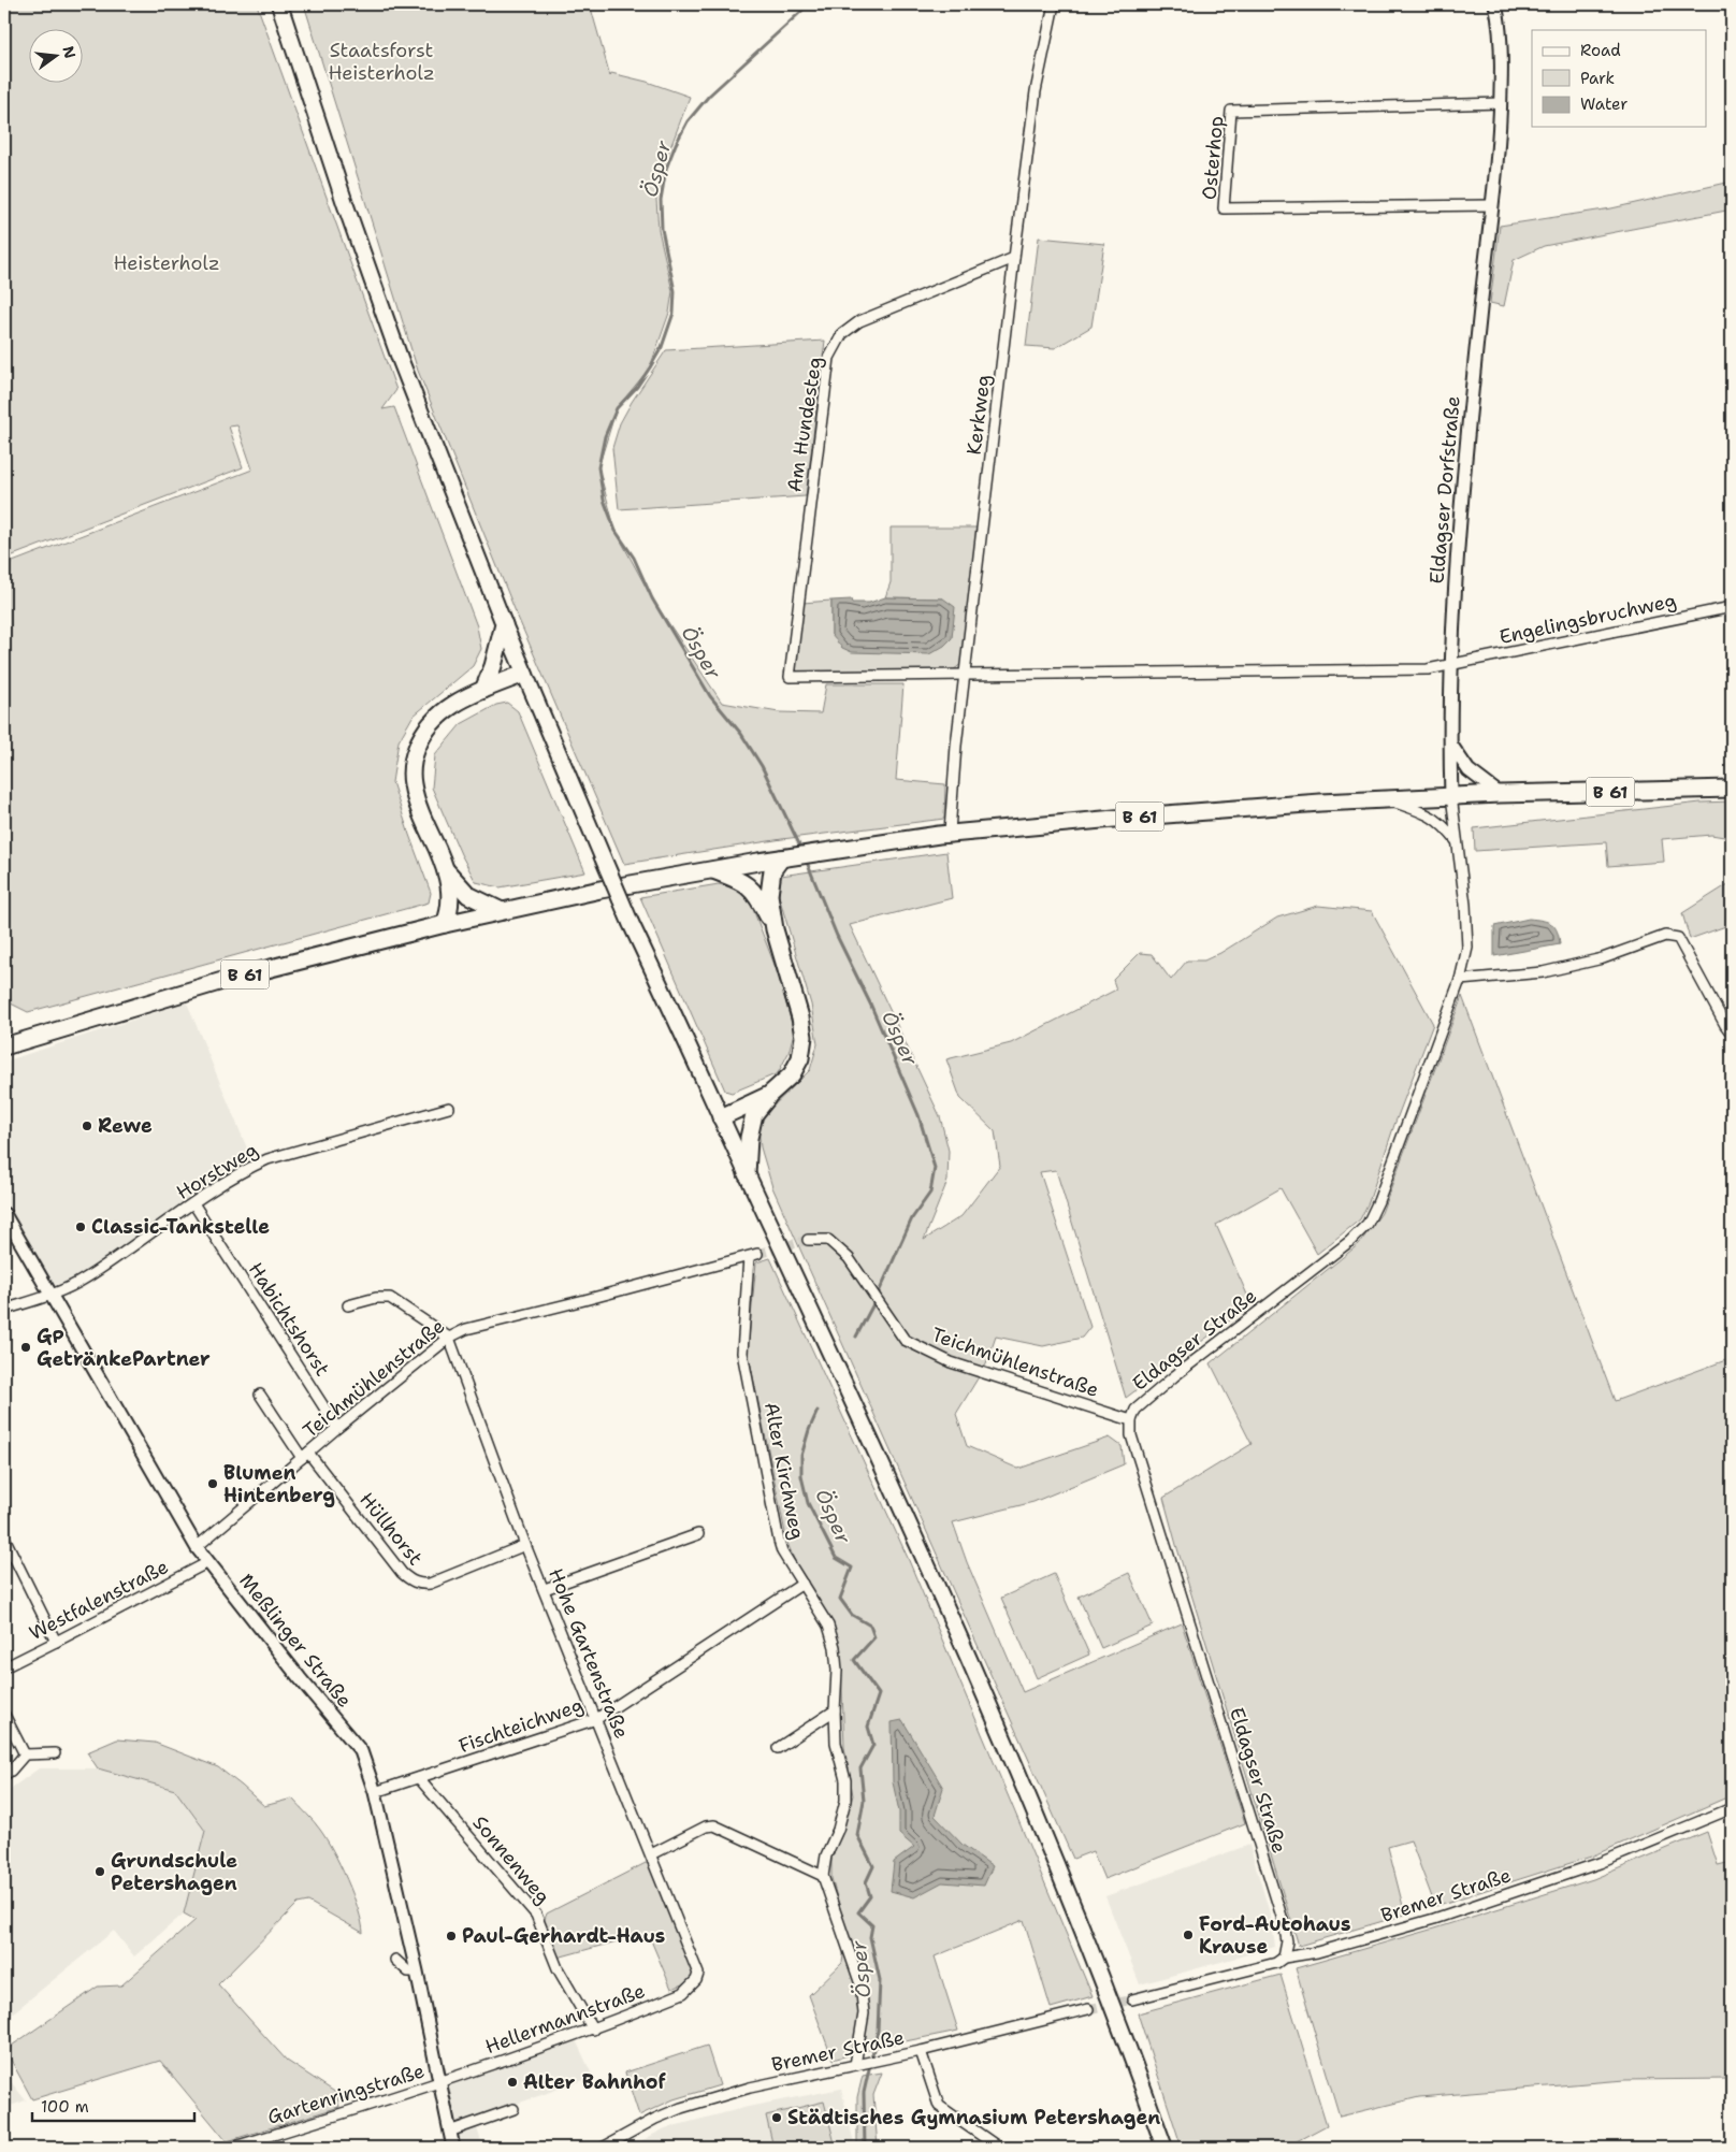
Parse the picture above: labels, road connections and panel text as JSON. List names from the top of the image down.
{
  "streets": {
    "main road": ["B 61"],
    "street": [
      "Osterhop",
      "Kerkweg",
      "Am Hundesteg",
      "Eldagser Dorfstraße",
      "Engelingsbruchweg",
      "Horstweg",
      "Habichtshorst",
      "Eldagser Straße",
      "Teichmühlenstraße",
      "Alter Kirchweg",
      "Hüllhorst",
      "Westfalenstraße",
      "Meßlinger Straße",
      "Hohe Gartenstraße",
      "Fischteichweg",
      "Sonnenweg",
      "Bremer Straße",
      "Hellermannstraße",
      "Gartenringstraße"
    ]
  },
  "crossings": [
    ["Osterhop", "Eldagser Dorfstraße"],
    ["Kerkweg", "Am Hundesteg"],
    ["Kerkweg", "Engelingsbruchweg"],
    ["Kerkweg", "B 61"],
    ["Am Hundesteg", "Engelingsbruchweg"],
    ["Eldagser Dorfstraße", "Engelingsbruchweg"],
    ["Eldagser Dorfstraße", "B 61"],
    ["Eldagser Dorfstraße", "Eldagser Straße"],
    ["Horstweg", "Habichtshorst"],
    ["Horstweg", "Meßlinger Straße"],
    ["Habichtshorst", "Teichmühlenstraße"],
    ["Eldagser Straße", "Teichmühlenstraße"],
    ["Eldagser Straße", "Bremer Straße"],
    ["Teichmühlenstraße", "Alter Kirchweg"],
    ["Teichmühlenstraße", "Hüllhorst"],
    ["Teichmühlenstraße", "Meßlinger Straße"],
    ["Teichmühlenstraße", "Hohe Gartenstraße"],
    ["Alter Kirchweg", "Fischteichweg"],
    ["Alter Kirchweg", "Bremer Straße"],
    ["Hüllhorst", "Hohe Gartenstraße"],
    ["Westfalenstraße", "Meßlinger Straße"],
    ["Meßlinger Straße", "Fischteichweg"],
    ["Meßlinger Straße", "Hellermannstraße"],
    ["Meßlinger Straße", "Gartenringstraße"],
    ["Hohe Gartenstraße", "Fischteichweg"],
    ["Hohe Gartenstraße", "Hellermannstraße"],
    ["Fischteichweg", "Sonnenweg"],
    ["Sonnenweg", "Hellermannstraße"],
    ["Hellermannstraße", "Gartenringstraße"]
  ],
  "water": ["Ösper"],
  "parks": ["Staatsforst Heisterholz", "Heisterholz"],
  "places": [
    "Rewe",
    "Classic-Tankstelle",
    "GP GetränkePartner",
    "Blumen Hintenberg",
    "Grundschule Petershagen",
    "Ford-Autohaus Krause",
    "Paul-Gerhardt-Haus",
    "Alter Bahnhof",
    "Städtisches Gymnasium Petershagen"
  ],
  "legend": ["Road", "Park", "Water"],
  "scale_bar": "100 m",
  "north": "right"
}
